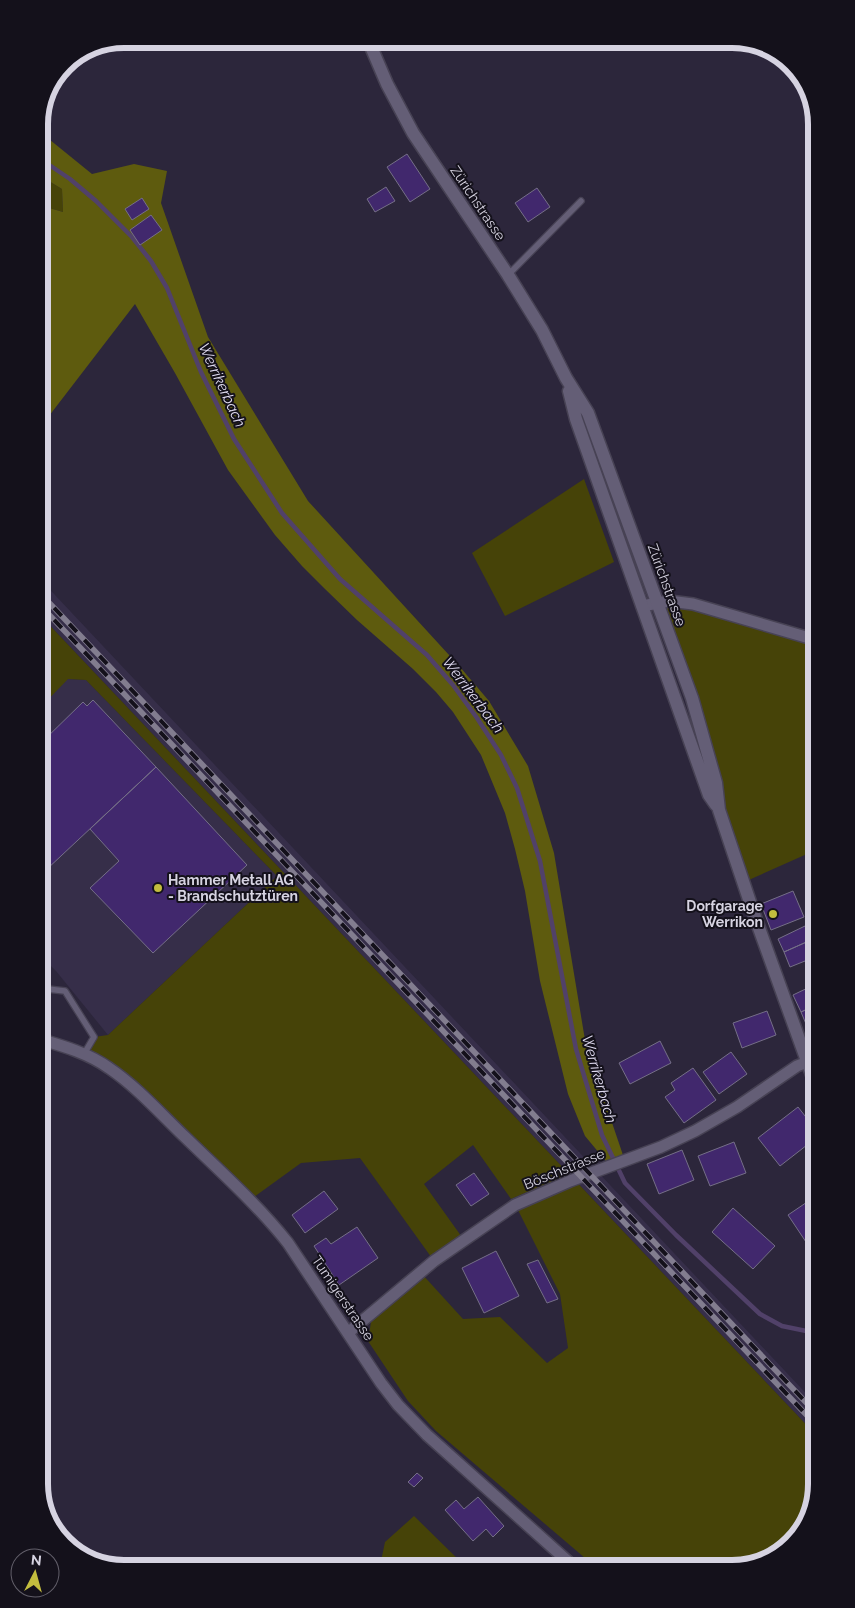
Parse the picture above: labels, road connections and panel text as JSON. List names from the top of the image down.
{
  "streets": {
    "main road": ["Zürichstrasse"],
    "street": ["Böschstrasse", "Tumigerstrasse"]
  },
  "crossings": [
    ["Zürichstrasse", "Böschstrasse"],
    ["Böschstrasse", "Tumigerstrasse"]
  ],
  "water": ["Werrikerbach"],
  "places": ["Hammer Metall AG - Brandschutztüren", "Dorfgarage Werrikon"],
  "north": "top"
}
